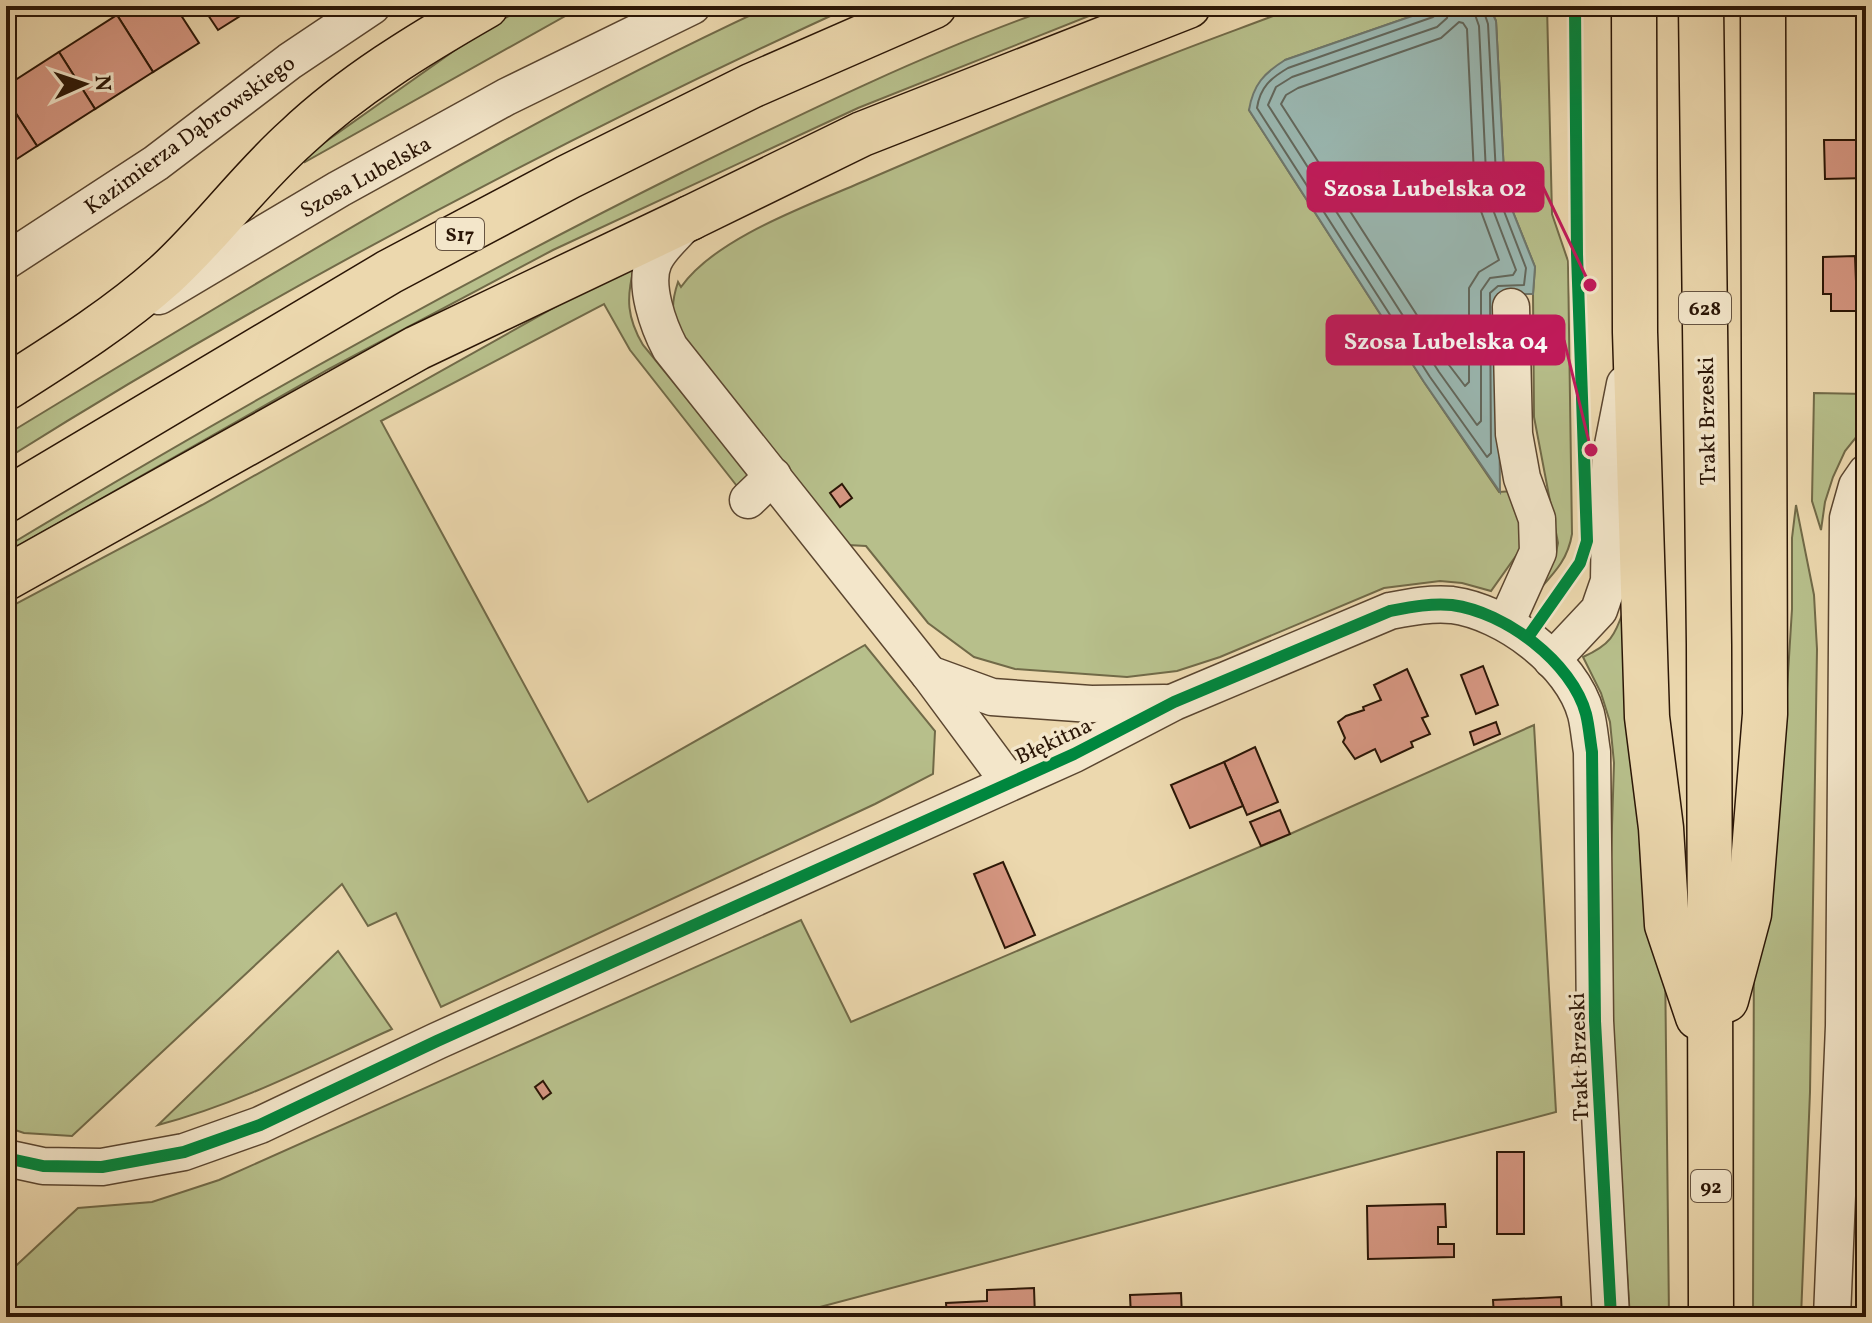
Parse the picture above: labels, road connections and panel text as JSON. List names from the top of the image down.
{
  "streets": {
    "main road": [
      "Szosa Lubelska",
      "S17",
      "628",
      "Trakt Brzeski",
      "92"
    ],
    "street": ["Kazimierza Dąbrowskiego", "Błękitna"]
  },
  "crossings": [
    ["Trakt Brzeski", "Błękitna"]
  ],
  "places": ["Szosa Lubelska 02", "Szosa Lubelska 04"],
  "north": "right"
}
